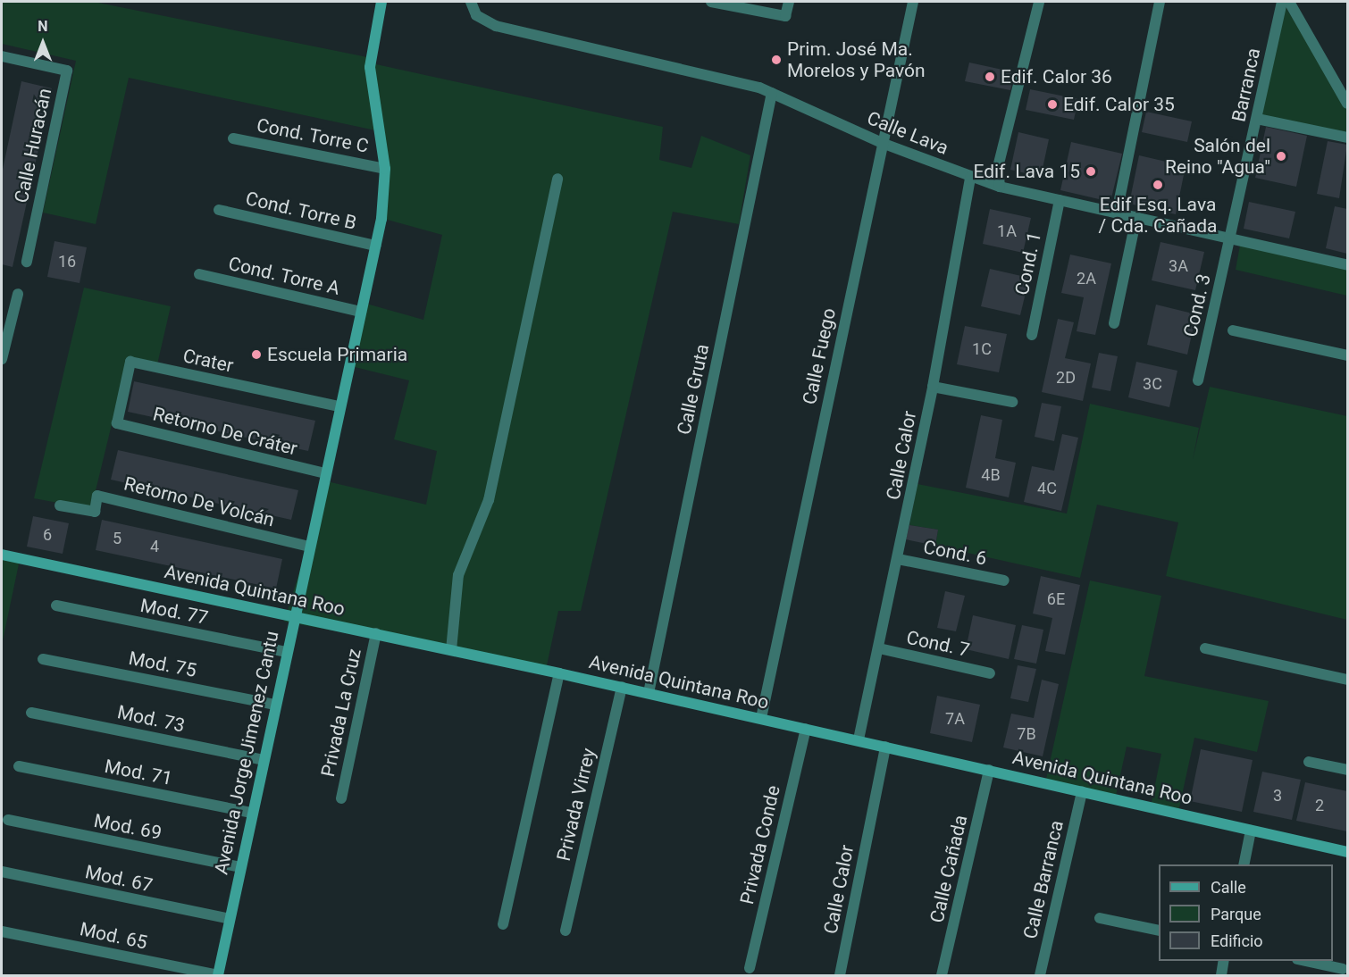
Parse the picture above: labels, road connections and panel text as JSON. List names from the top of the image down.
{
  "streets": {
    "main road": ["Avenida Quintana Roo", "Avenida Jorge Jimenez Cantu"],
    "street": [
      "Barranca",
      "Calle Lava",
      "Cond. Torre C",
      "Calle Huracán",
      "Cond. Torre B",
      "Cond. 1",
      "Cond. Torre A",
      "Cond. 3",
      "Calle Fuego",
      "Crater",
      "Calle Gruta",
      "Retorno De Cráter",
      "Calle Calor",
      "Retorno De Volcán",
      "Cond. 6",
      "Mod. 77",
      "Cond. 7",
      "Mod. 75",
      "Privada La Cruz",
      "Mod. 73",
      "Mod. 71",
      "Privada Virrey",
      "Mod. 69",
      "Privada Conde",
      "Calle Cañada",
      "Mod. 67",
      "Calle Barranca",
      "Mod. 65"
    ]
  },
  "crossings": [
    ["Barranca", "Calle Lava"],
    ["Barranca", "Cond. 3"],
    ["Calle Lava", "Cond. 1"],
    ["Calle Lava", "Cond. 3"],
    ["Calle Lava", "Calle Fuego"],
    ["Calle Lava", "Calle Gruta"],
    ["Calle Lava", "Calle Calor"],
    ["Cond. Torre C", "Avenida Jorge Jimenez Cantu"],
    ["Cond. Torre B", "Avenida Jorge Jimenez Cantu"],
    ["Cond. Torre A", "Avenida Jorge Jimenez Cantu"],
    ["Calle Fuego", "Avenida Quintana Roo"],
    ["Crater", "Retorno De Cráter"],
    ["Crater", "Avenida Jorge Jimenez Cantu"],
    ["Calle Gruta", "Avenida Quintana Roo"],
    ["Retorno De Cráter", "Avenida Jorge Jimenez Cantu"],
    ["Calle Calor", "Cond. 6"],
    ["Calle Calor", "Avenida Quintana Roo"],
    ["Calle Calor", "Cond. 7"],
    ["Retorno De Volcán", "Avenida Jorge Jimenez Cantu"],
    ["Avenida Quintana Roo", "Privada La Cruz"],
    ["Avenida Quintana Roo", "Avenida Jorge Jimenez Cantu"],
    ["Avenida Quintana Roo", "Privada Virrey"],
    ["Avenida Quintana Roo", "Privada Conde"],
    ["Avenida Quintana Roo", "Calle Cañada"],
    ["Avenida Quintana Roo", "Calle Barranca"],
    ["Mod. 77", "Avenida Jorge Jimenez Cantu"],
    ["Mod. 75", "Avenida Jorge Jimenez Cantu"],
    ["Mod. 73", "Avenida Jorge Jimenez Cantu"],
    ["Avenida Jorge Jimenez Cantu", "Mod. 71"],
    ["Avenida Jorge Jimenez Cantu", "Mod. 69"],
    ["Avenida Jorge Jimenez Cantu", "Mod. 67"],
    ["Avenida Jorge Jimenez Cantu", "Mod. 65"]
  ],
  "places": [
    "Prim. José Ma. Morelos y Pavón",
    "Edif. Calor 36",
    "Edif. Calor 35",
    "Salón del Reino \"Agua\"",
    "Edif. Lava 15",
    "Edif Esq. Lava / Cda. Cañada",
    "Escuela Primaria"
  ],
  "house_numbers": [
    "1A",
    "16",
    "3A",
    "2A",
    "1C",
    "2D",
    "3C",
    "4B",
    "4C",
    "6",
    "5",
    "4",
    "6E",
    "7A",
    "7B",
    "3",
    "2"
  ],
  "legend": ["Calle", "Parque", "Edificio"],
  "north": "top"
}
